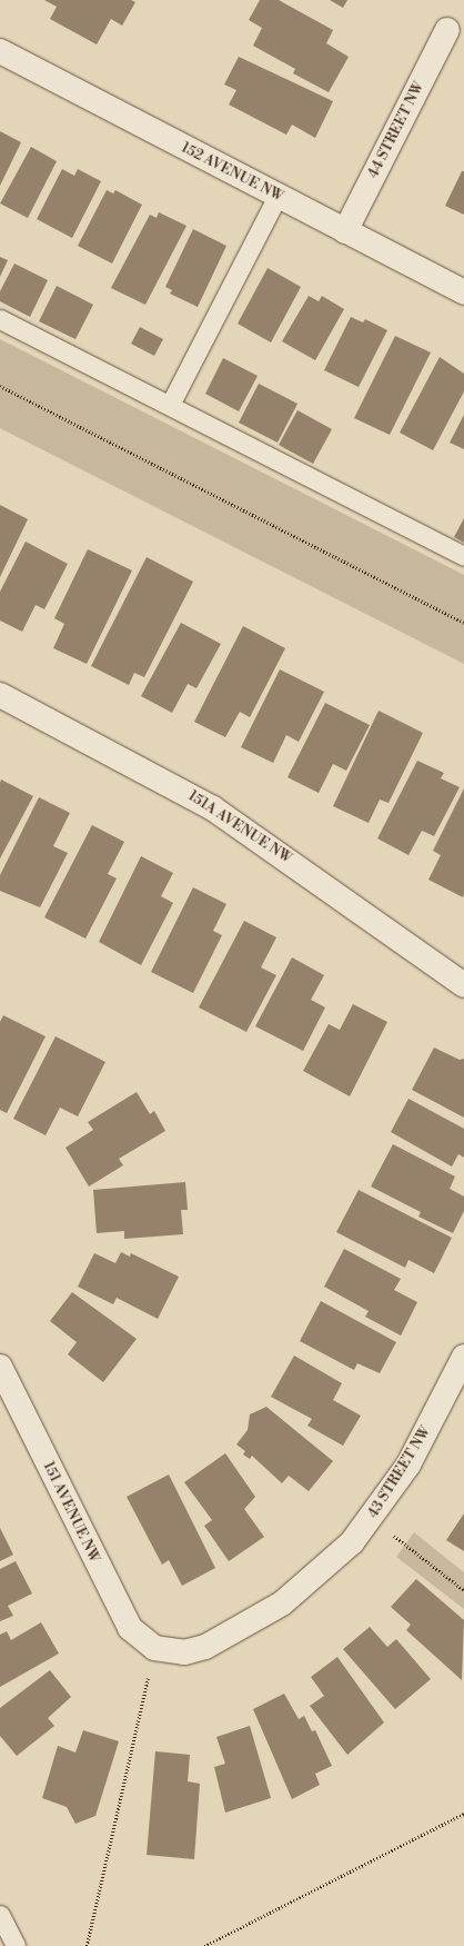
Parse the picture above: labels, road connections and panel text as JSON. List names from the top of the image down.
{
  "streets": {
    "street": [
      "44 STREET NW",
      "152 AVENUE NW",
      "151A AVENUE NW",
      "43 STREET NW",
      "151 AVENUE NW"
    ]
  },
  "crossings": [
    ["44 STREET NW", "152 AVENUE NW"],
    ["43 STREET NW", "151 AVENUE NW"]
  ]
}
